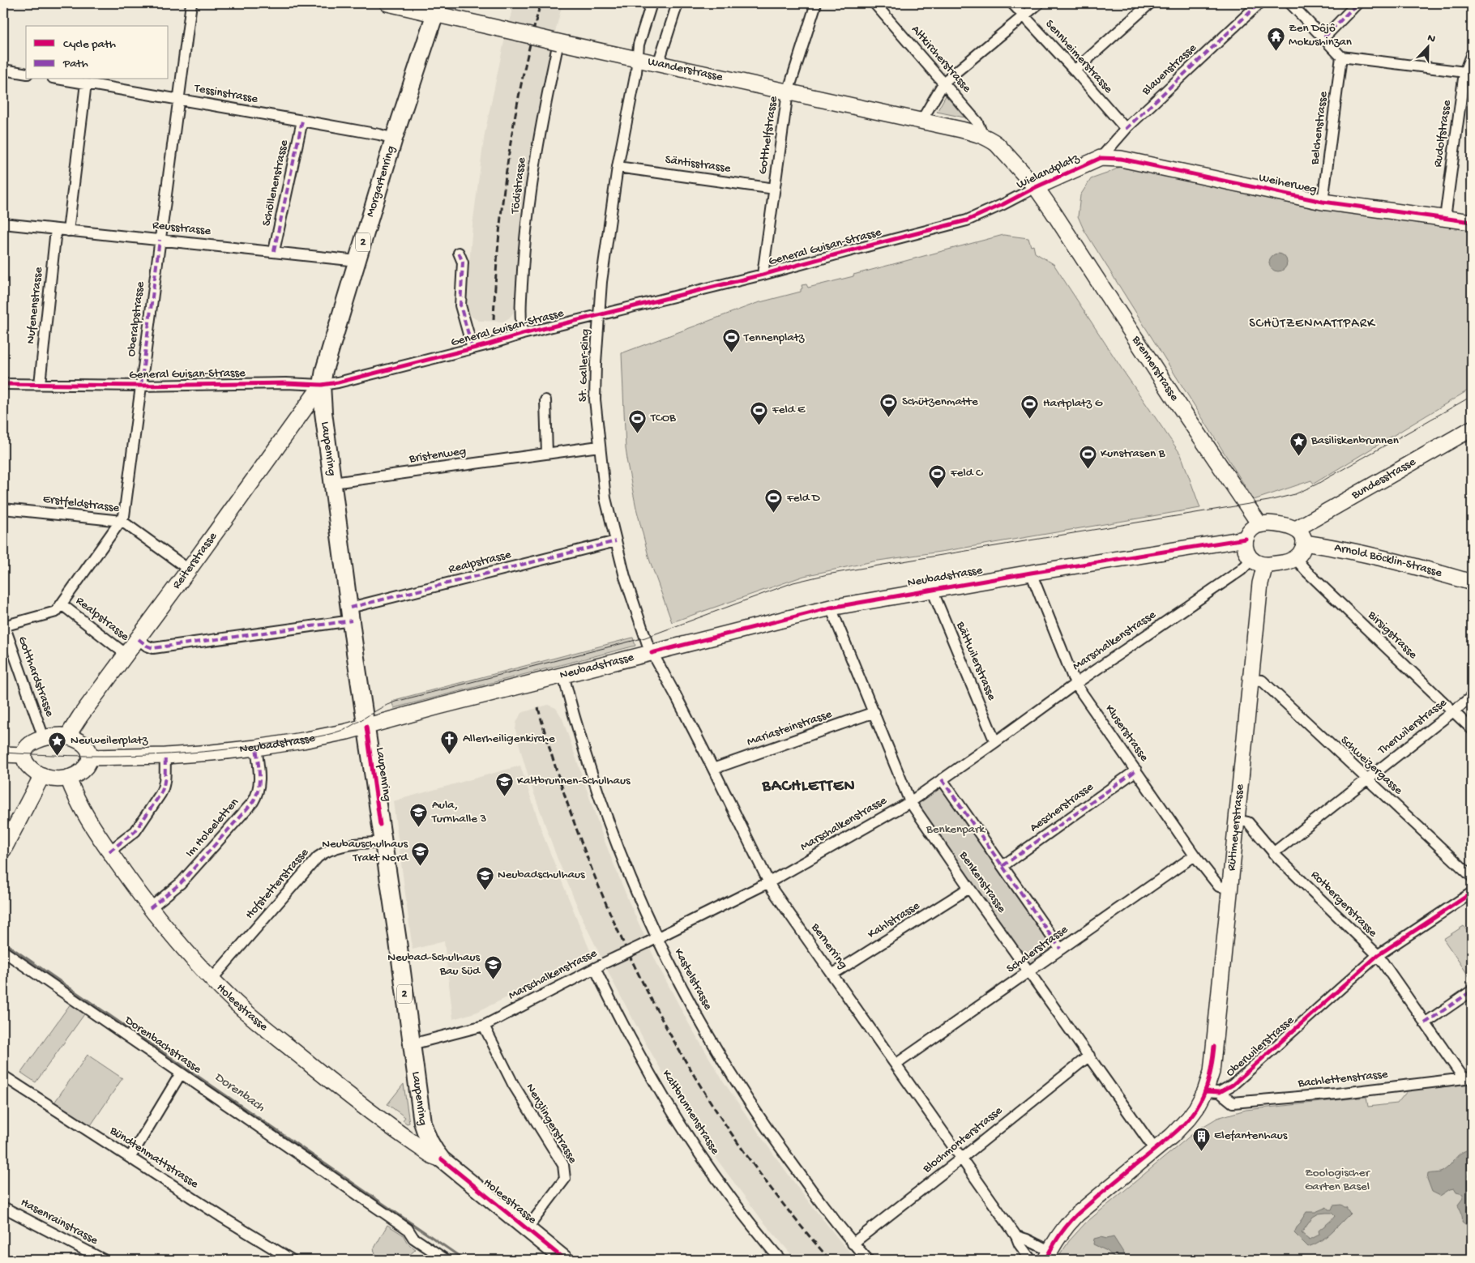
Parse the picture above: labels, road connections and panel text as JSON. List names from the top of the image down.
{
  "streets": {
    "main road": [
      "Morgartenring",
      "2",
      "Laupenring",
      "Holeestrasse"
    ],
    "street": [
      "Sennheimerstrasse",
      "Altkircherstrasse",
      "Wanderstrasse",
      "Blauenstrasse",
      "Tessinstrasse",
      "Belchenstrasse",
      "Rudolfstrasse",
      "Gotthelfstrasse",
      "Säntisstrasse",
      "Wielandplatz",
      "Schöllenenstrasse",
      "Weiherweg",
      "Tödistrasse",
      "Reusstrasse",
      "General Guisan-Strasse",
      "Nufenenstrasse",
      "Oberalpstrasse",
      "St. Galler-Ring",
      "Brennerstrasse",
      "Bristenweg",
      "Bundesstrasse",
      "Erstfeldstrasse",
      "Reiterstrasse",
      "Arnold Böcklin-Strasse",
      "Realpstrasse",
      "Neubadstrasse",
      "Birsigstrasse",
      "Marschalkenstrasse",
      "Bättwilerstrasse",
      "Gotthardstrasse",
      "Therwilerstrasse",
      "Mariasteinstrasse",
      "Kluserstrasse",
      "Schweizergasse",
      "Aescherstrasse",
      "Im Holeeletten",
      "Rütimeyerstrasse",
      "Benkenstrasse",
      "Hofstetterstrasse",
      "Rotbergerstrasse",
      "Kahlstrasse",
      "Bernerring",
      "Schalerstrasse",
      "Kastelstrasse",
      "Dorenbachstrasse",
      "Oberwilerstrasse",
      "Bachlettenstrasse",
      "Kaltbrunnenstrasse",
      "Nenzlingerstrasse",
      "Blochmonterstrasse",
      "Bündtenmattstrasse",
      "Hasenrainstrasse"
    ]
  },
  "crossings": [
    ["Sennheimerstrasse", "Blauenstrasse"],
    ["Altkircherstrasse", "Wanderstrasse"],
    ["Altkircherstrasse", "Wielandplatz"],
    ["Wanderstrasse", "Gotthelfstrasse"],
    ["Wanderstrasse", "Wielandplatz"],
    ["Wanderstrasse", "Morgartenring"],
    ["Wanderstrasse", "Tödistrasse"],
    ["Wanderstrasse", "St. Galler-Ring"],
    ["Blauenstrasse", "Wielandplatz"],
    ["Blauenstrasse", "Weiherweg"],
    ["Tessinstrasse", "Morgartenring"],
    ["Tessinstrasse", "Schöllenenstrasse"],
    ["Tessinstrasse", "Oberalpstrasse"],
    ["Belchenstrasse", "Weiherweg"],
    ["Rudolfstrasse", "Weiherweg"],
    ["Gotthelfstrasse", "Säntisstrasse"],
    ["Gotthelfstrasse", "General Guisan-Strasse"],
    ["Säntisstrasse", "St. Galler-Ring"],
    ["Wielandplatz", "Weiherweg"],
    ["Wielandplatz", "General Guisan-Strasse"],
    ["Wielandplatz", "Brennerstrasse"],
    ["Morgartenring", "Reusstrasse"],
    ["Morgartenring", "General Guisan-Strasse"],
    ["Morgartenring", "Laupenring"],
    ["Morgartenring", "Reiterstrasse"],
    ["Schöllenenstrasse", "Reusstrasse"],
    ["Tödistrasse", "General Guisan-Strasse"],
    ["Reusstrasse", "Nufenenstrasse"],
    ["Reusstrasse", "Oberalpstrasse"],
    ["General Guisan-Strasse", "Nufenenstrasse"],
    ["General Guisan-Strasse", "Oberalpstrasse"],
    ["General Guisan-Strasse", "St. Galler-Ring"],
    ["General Guisan-Strasse", "Laupenring"],
    ["General Guisan-Strasse", "Reiterstrasse"],
    ["Oberalpstrasse", "Erstfeldstrasse"],
    ["Oberalpstrasse", "Realpstrasse"],
    ["Oberalpstrasse", "Gotthardstrasse"],
    ["St. Galler-Ring", "Bristenweg"],
    ["St. Galler-Ring", "Realpstrasse"],
    ["St. Galler-Ring", "Neubadstrasse"],
    ["St. Galler-Ring", "Bernerring"],
    ["Brennerstrasse", "Bundesstrasse"],
    ["Brennerstrasse", "Arnold Böcklin-Strasse"],
    ["Brennerstrasse", "Neubadstrasse"],
    ["Brennerstrasse", "Birsigstrasse"],
    ["Brennerstrasse", "Marschalkenstrasse"],
    ["Brennerstrasse", "Rütimeyerstrasse"],
    ["Laupenring", "Bristenweg"],
    ["Laupenring", "Reiterstrasse"],
    ["Laupenring", "Realpstrasse"],
    ["Laupenring", "Neubadstrasse"],
    ["Laupenring", "Marschalkenstrasse"],
    ["Laupenring", "Hofstetterstrasse"],
    ["Laupenring", "Holeestrasse"],
    ["Bundesstrasse", "Arnold Böcklin-Strasse"],
    ["Bundesstrasse", "Neubadstrasse"],
    ["Bundesstrasse", "Birsigstrasse"],
    ["Bundesstrasse", "Marschalkenstrasse"],
    ["Bundesstrasse", "Rütimeyerstrasse"],
    ["Erstfeldstrasse", "Reiterstrasse"],
    ["Reiterstrasse", "Realpstrasse"],
    ["Reiterstrasse", "Neubadstrasse"],
    ["Reiterstrasse", "Gotthardstrasse"],
    ["Reiterstrasse", "Holeestrasse"],
    ["Arnold Böcklin-Strasse", "Neubadstrasse"],
    ["Arnold Böcklin-Strasse", "Birsigstrasse"],
    ["Arnold Böcklin-Strasse", "Marschalkenstrasse"],
    ["Arnold Böcklin-Strasse", "Rütimeyerstrasse"],
    ["Neubadstrasse", "Birsigstrasse"],
    ["Neubadstrasse", "Marschalkenstrasse"],
    ["Neubadstrasse", "Bättwilerstrasse"],
    ["Neubadstrasse", "Gotthardstrasse"],
    ["Neubadstrasse", "Kluserstrasse"],
    ["Neubadstrasse", "Im Holeeletten"],
    ["Neubadstrasse", "Rütimeyerstrasse"],
    ["Neubadstrasse", "Benkenstrasse"],
    ["Neubadstrasse", "Bernerring"],
    ["Neubadstrasse", "Kastelstrasse"],
    ["Neubadstrasse", "Holeestrasse"],
    ["Birsigstrasse", "Marschalkenstrasse"],
    ["Birsigstrasse", "Therwilerstrasse"],
    ["Birsigstrasse", "Rütimeyerstrasse"],
    ["Marschalkenstrasse", "Bättwilerstrasse"],
    ["Marschalkenstrasse", "Kluserstrasse"],
    ["Marschalkenstrasse", "Rütimeyerstrasse"],
    ["Marschalkenstrasse", "Benkenstrasse"],
    ["Marschalkenstrasse", "Bernerring"],
    ["Marschalkenstrasse", "Kastelstrasse"],
    ["Marschalkenstrasse", "Kaltbrunnenstrasse"],
    ["Marschalkenstrasse", "Nenzlingerstrasse"],
    ["Gotthardstrasse", "Holeestrasse"],
    ["Therwilerstrasse", "Schweizergasse"],
    ["Therwilerstrasse", "Rotbergerstrasse"],
    ["Mariasteinstrasse", "Benkenstrasse"],
    ["Mariasteinstrasse", "Bernerring"],
    ["Kluserstrasse", "Aescherstrasse"],
    ["Kluserstrasse", "Rütimeyerstrasse"],
    ["Kluserstrasse", "Schalerstrasse"],
    ["Schweizergasse", "Rütimeyerstrasse"],
    ["Im Holeeletten", "Holeestrasse"],
    ["Rütimeyerstrasse", "Rotbergerstrasse"],
    ["Rütimeyerstrasse", "Oberwilerstrasse"],
    ["Rütimeyerstrasse", "Bachlettenstrasse"],
    ["Benkenstrasse", "Kahlstrasse"],
    ["Benkenstrasse", "Schalerstrasse"],
    ["Benkenstrasse", "Oberwilerstrasse"],
    ["Benkenstrasse", "Blochmonterstrasse"],
    ["Hofstetterstrasse", "Holeestrasse"],
    ["Rotbergerstrasse", "Oberwilerstrasse"],
    ["Rotbergerstrasse", "Bachlettenstrasse"],
    ["Kahlstrasse", "Bernerring"],
    ["Bernerring", "Schalerstrasse"],
    ["Bernerring", "Blochmonterstrasse"],
    ["Kastelstrasse", "Blochmonterstrasse"],
    ["Holeestrasse", "Nenzlingerstrasse"],
    ["Oberwilerstrasse", "Bachlettenstrasse"]
  ],
  "districts": ["SCHÜTZENMATTPARK", "BACHLETTEN"],
  "water": ["Dorenbach"],
  "parks": ["Benkenpark", "Zoologischer Garten Basel"],
  "places": {
    "temple": ["Zen Dôjô Mokushinzan"],
    "sports": [
      "Tennenplatz",
      "Schützenmatte",
      "Hartplatz G",
      "Feld E",
      "TCOB",
      "Kunstrasen B",
      "Feld C",
      "Feld D"
    ],
    "place": ["Basiliskenbrunnen", "Neuweilerplatz"],
    "church": ["Allerheiligenkirche"],
    "school or university": [
      "Kaltbrunnen-Schulhaus",
      "Aula, Turnhalle 3",
      "Neubauschulhaus Trakt Nord",
      "Neubadschulhaus",
      "Neubad-Schulhaus Bau Süd"
    ],
    "building": ["Elefantenhaus"]
  },
  "legend": ["Cycle path", "Path"],
  "north": "top"
}
